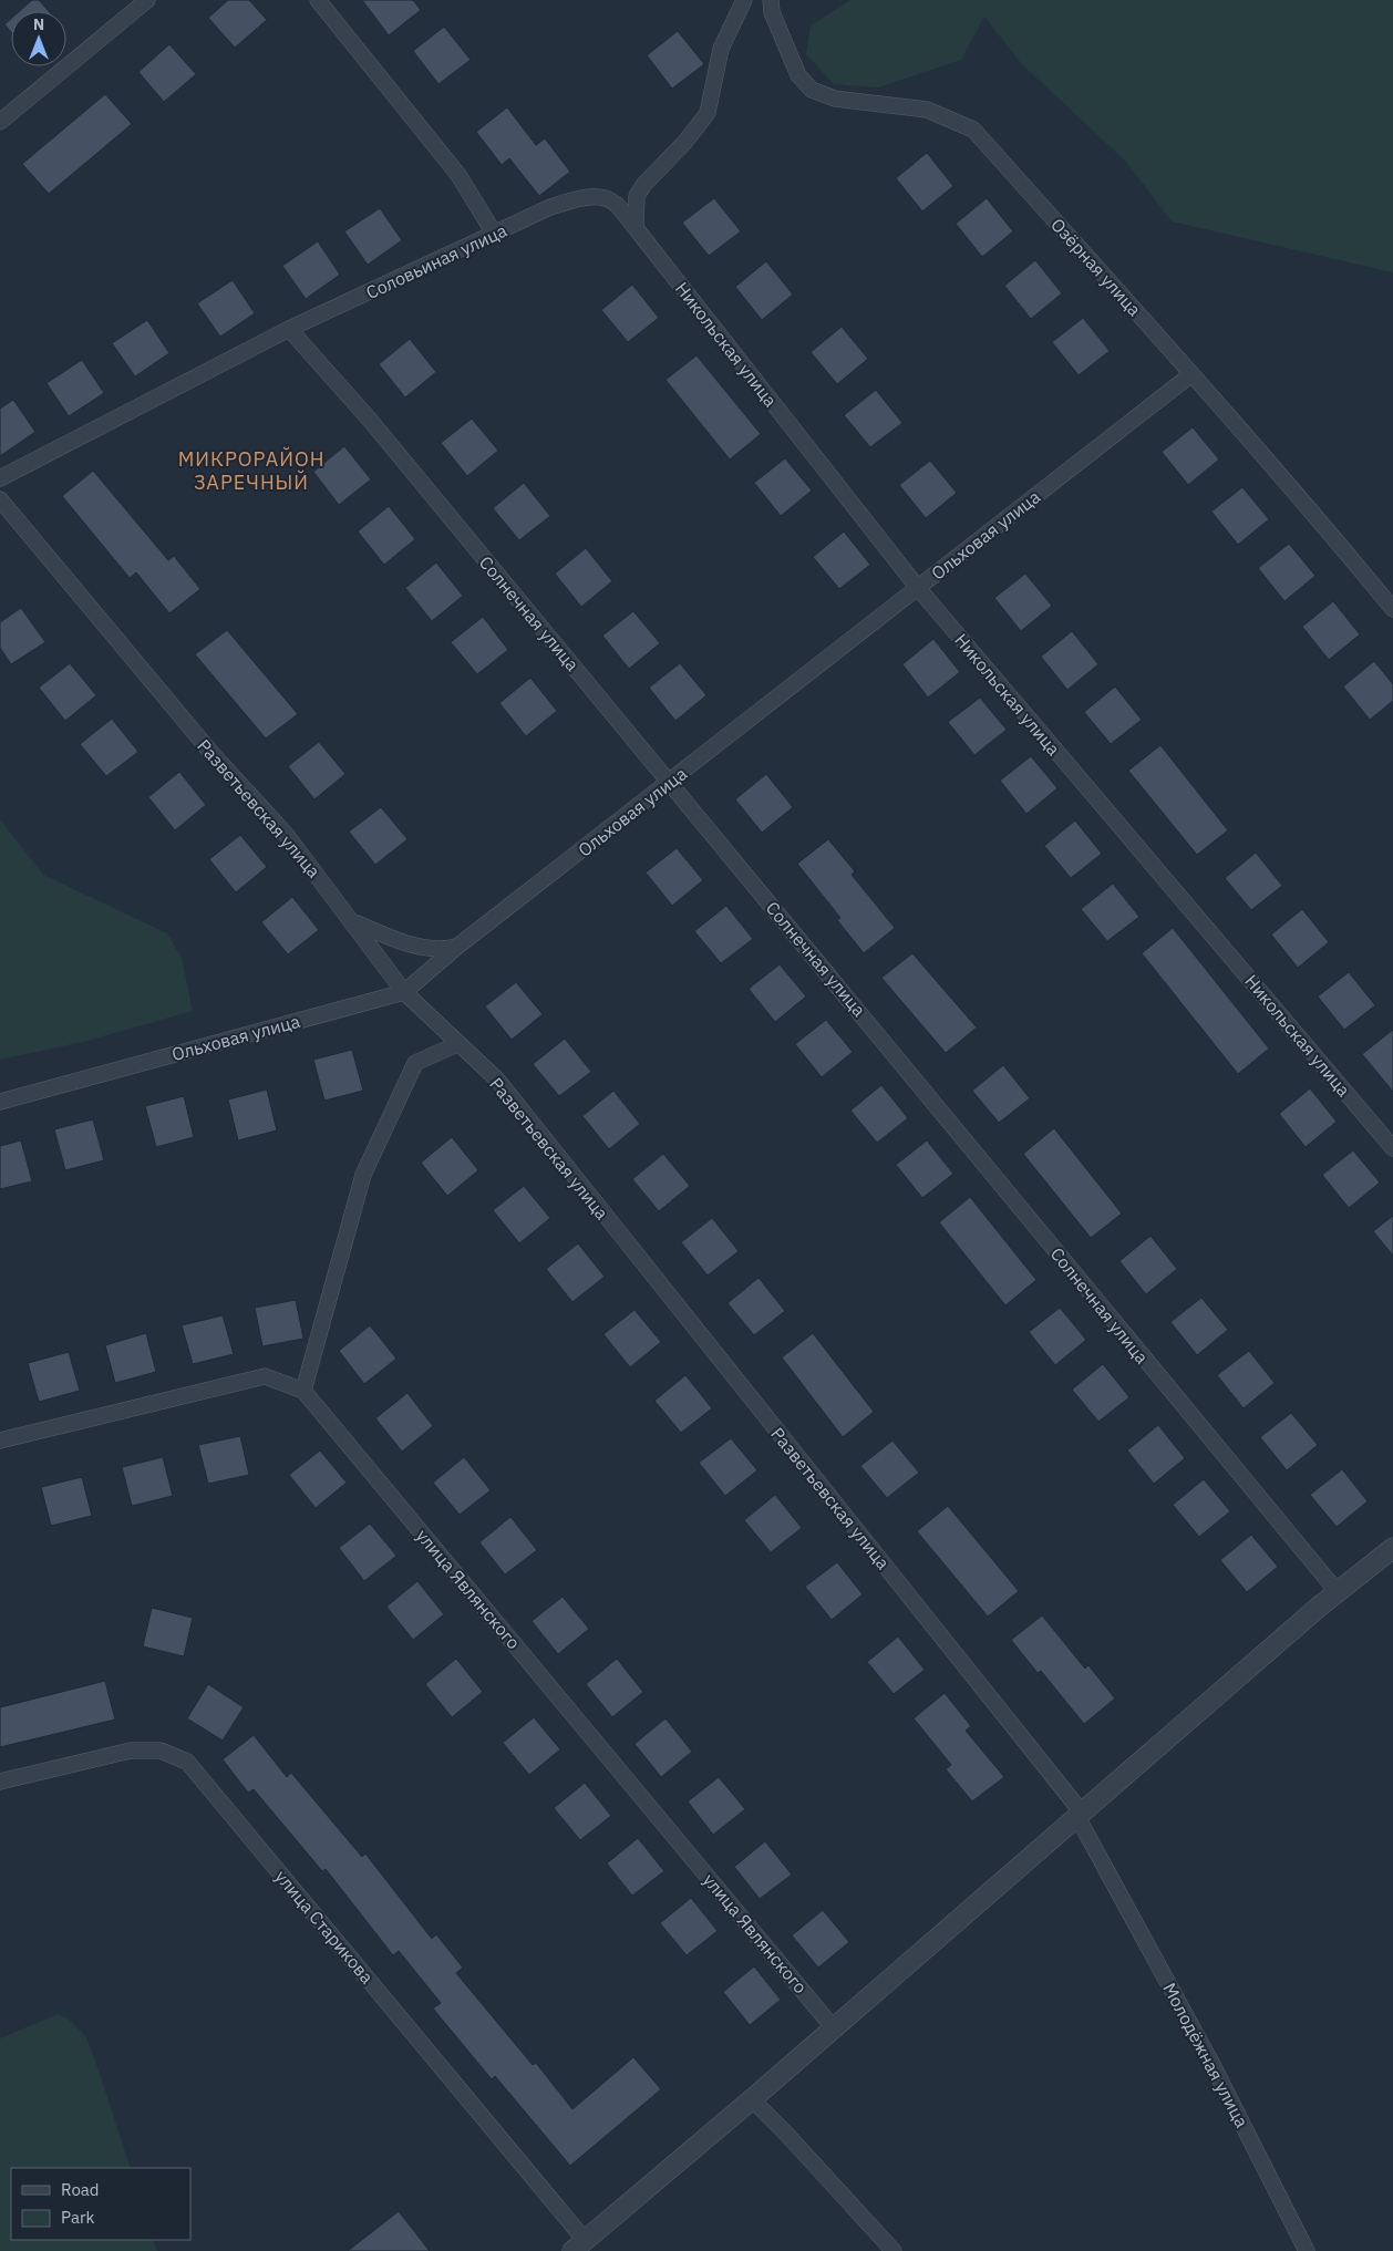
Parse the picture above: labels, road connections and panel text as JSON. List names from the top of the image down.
{
  "streets": {
    "street": [
      "Соловьиная улица",
      "Озёрная улица",
      "Никольская улица",
      "Ольховая улица",
      "Солнечная улица",
      "Разветьевская улица",
      "улица Являнского",
      "улица Старикова",
      "Молодёжная улица"
    ]
  },
  "crossings": [
    ["Соловьиная улица", "Никольская улица"],
    ["Соловьиная улица", "Солнечная улица"],
    ["Озёрная улица", "Ольховая улица"],
    ["Никольская улица", "Ольховая улица"],
    ["Ольховая улица", "Солнечная улица"],
    ["Ольховая улица", "Разветьевская улица"],
    ["Разветьевская улица", "Молодёжная улица"]
  ],
  "districts": ["МИКРОРАЙОН ЗАРЕЧНЫЙ"],
  "legend": ["Road", "Park"],
  "north": "top"
}
